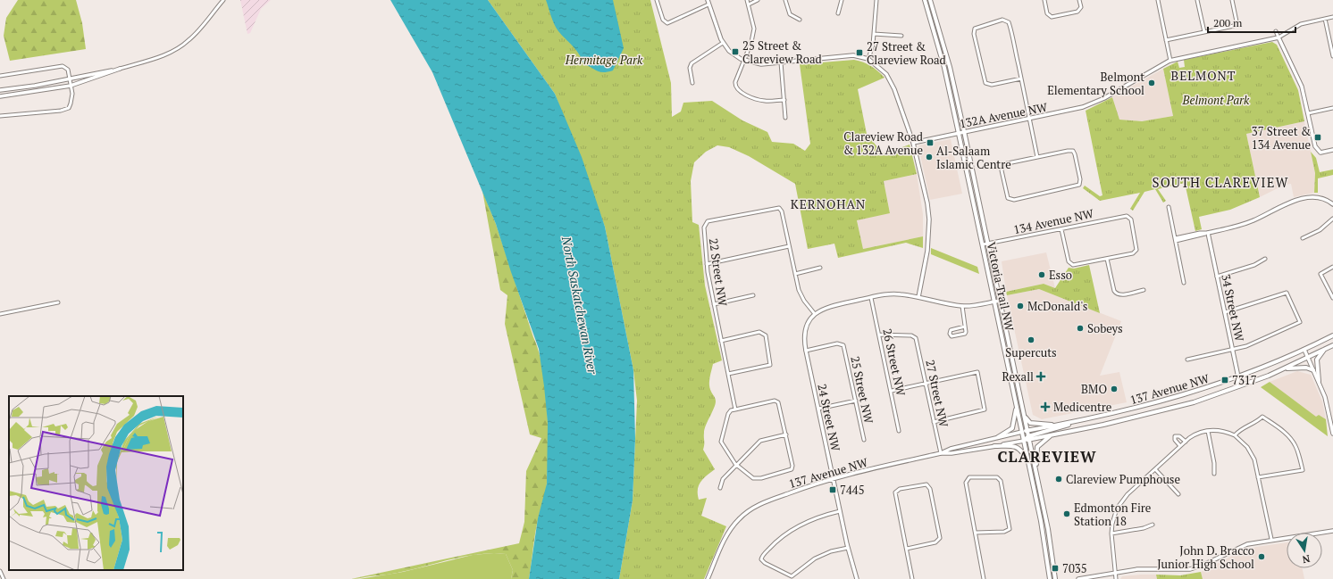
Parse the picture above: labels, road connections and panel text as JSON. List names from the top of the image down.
{
  "streets": {
    "main road": ["Victoria Trail NW", "137 Avenue NW"],
    "street": [
      "132A Avenue NW",
      "134 Avenue NW",
      "22 Street NW",
      "34 Street NW",
      "26 Street NW",
      "25 Street NW",
      "27 Street NW",
      "24 Street NW"
    ]
  },
  "crossings": [
    ["132A Avenue NW", "Victoria Trail NW"],
    ["134 Avenue NW", "Victoria Trail NW"],
    ["Victoria Trail NW", "137 Avenue NW"],
    ["34 Street NW", "137 Avenue NW"],
    ["26 Street NW", "27 Street NW"],
    ["137 Avenue NW", "27 Street NW"],
    ["137 Avenue NW", "24 Street NW"],
    ["25 Street NW", "24 Street NW"]
  ],
  "districts": [
    "BELMONT",
    "SOUTH CLAREVIEW",
    "KERNOHAN",
    "CLAREVIEW"
  ],
  "water": ["North Saskatchewan River"],
  "parks": ["Hermitage Park", "Belmont Park"],
  "places": {
    "transit": [
      "25 Street & Clareview Road",
      "27 Street & Clareview Road",
      "37 Street & 134 Avenue",
      "Clareview Road & 132A Avenue",
      "7317",
      "7445",
      "7035"
    ],
    "other": [
      "Belmont Elementary School",
      "Al-Salaam Islamic Centre",
      "Esso",
      "McDonald's",
      "Sobeys",
      "Supercuts",
      "BMO",
      "Clareview Pumphouse",
      "Edmonton Fire Station 18",
      "John D. Bracco Junior High School"
    ],
    "health": ["Rexall", "Medicentre"]
  },
  "scale_bar": "200 m",
  "north": "bottom"
}
